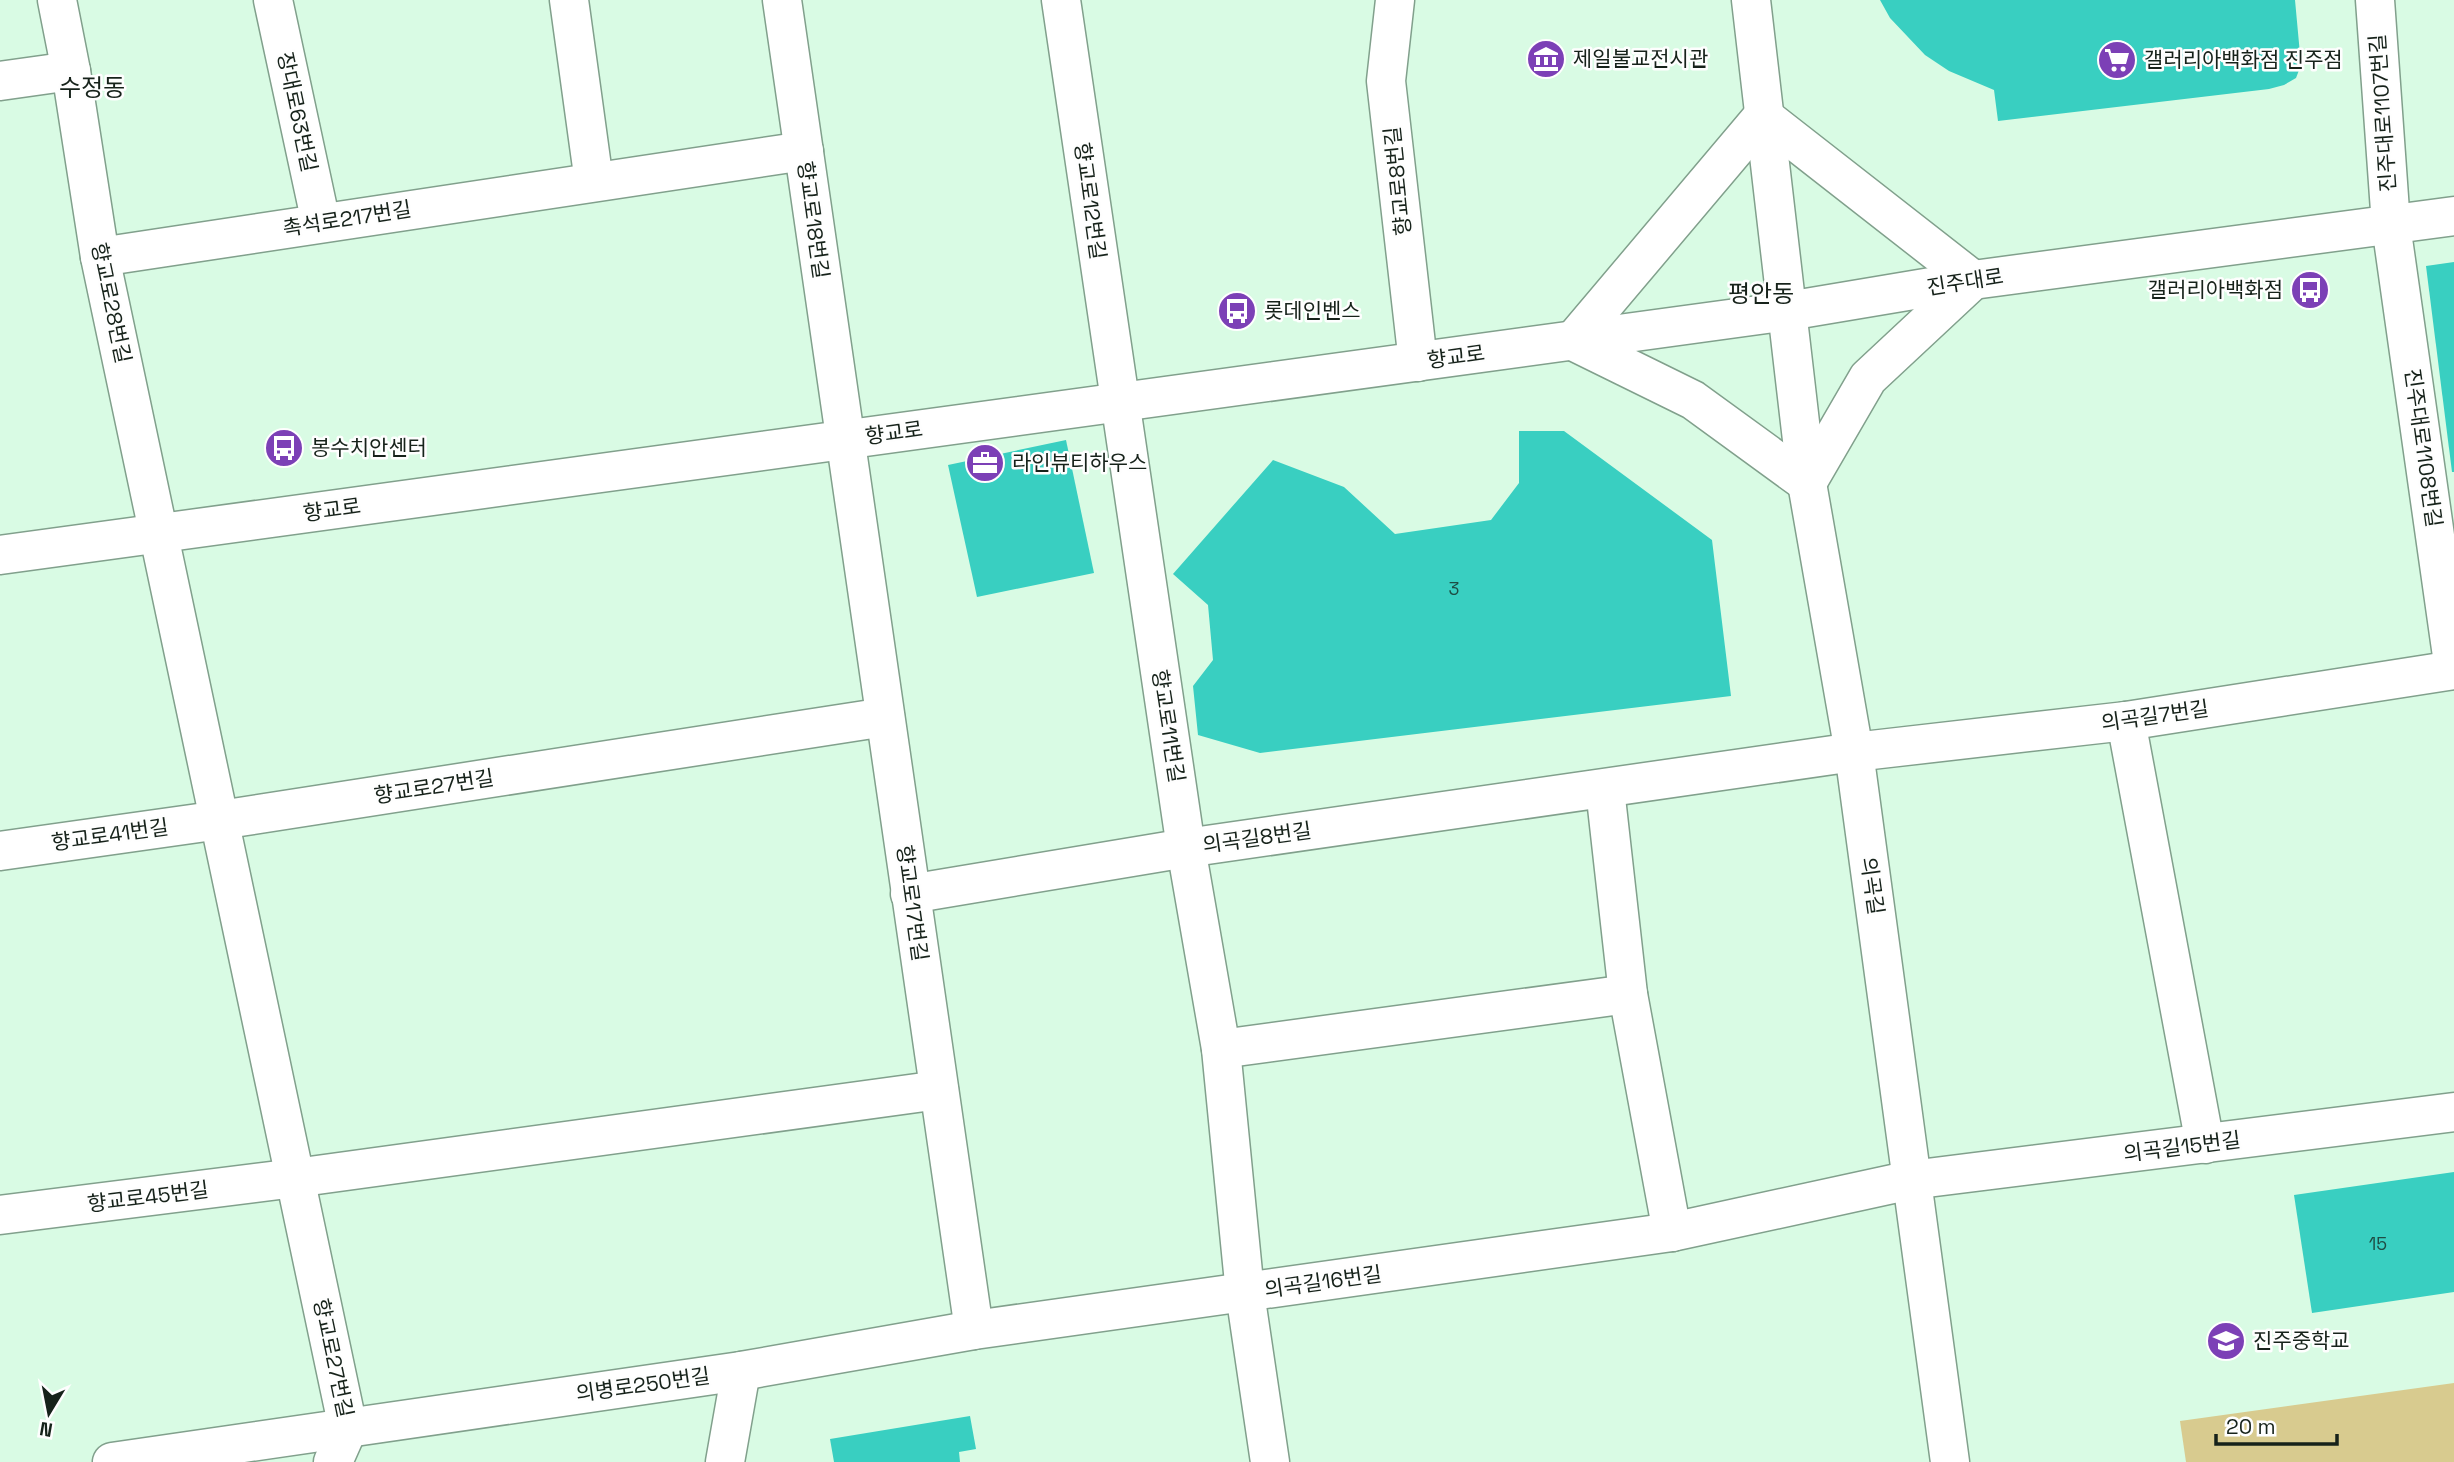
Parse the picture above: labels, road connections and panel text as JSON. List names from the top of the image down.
{
  "streets": {
    "street": [
      "장대로63번길",
      "진주대로1107번길",
      "향교로8번길",
      "향교로12번길",
      "촉석로217번길",
      "향교로18번길",
      "진주대로",
      "향교로28번길",
      "향교로",
      "진주대로1108번길",
      "의곡길7번길",
      "향교로11번길",
      "향교로27번길",
      "향교로41번길",
      "의곡길8번길",
      "의곡길",
      "향교로17번길",
      "의곡길15번길",
      "향교로45번길",
      "의곡길16번길",
      "의병로250번길"
    ]
  },
  "crossings": [
    ["장대로63번길", "촉석로217번길"],
    ["진주대로1107번길", "진주대로"],
    ["진주대로1107번길", "진주대로1108번길"],
    ["향교로8번길", "향교로"],
    ["향교로12번길", "향교로"],
    ["향교로12번길", "향교로11번길"],
    ["촉석로217번길", "향교로18번길"],
    ["촉석로217번길", "향교로28번길"],
    ["향교로18번길", "향교로"],
    ["향교로18번길", "향교로17번길"],
    ["진주대로", "향교로"],
    ["진주대로", "진주대로1108번길"],
    ["진주대로", "의곡길"],
    ["향교로28번길", "향교로"],
    ["향교로28번길", "향교로27번길"],
    ["향교로", "향교로11번길"],
    ["향교로", "향교로27번길"],
    ["향교로", "의곡길"],
    ["향교로", "향교로17번길"],
    ["진주대로1108번길", "의곡길7번길"],
    ["의곡길7번길", "의곡길8번길"],
    ["의곡길7번길", "의곡길"],
    ["향교로11번길", "의곡길8번길"],
    ["향교로11번길", "의곡길16번길"],
    ["향교로27번길", "향교로41번길"],
    ["향교로27번길", "향교로17번길"],
    ["향교로27번길", "향교로45번길"],
    ["향교로27번길", "의병로250번길"],
    ["의곡길8번길", "의곡길"],
    ["의곡길8번길", "향교로17번길"],
    ["의곡길", "의곡길15번길"],
    ["의곡길", "의곡길16번길"],
    ["향교로17번길", "의곡길16번길"],
    ["향교로17번길", "의병로250번길"],
    ["의곡길15번길", "의곡길16번길"],
    ["의곡길16번길", "의병로250번길"]
  ],
  "districts": ["수정동", "평안동"],
  "places": {
    "museum": ["제일불교전시관"],
    "supermarket": ["갤러리아백화점 진주점"],
    "bus stop": ["갤러리아백화점", "롯데인벤스", "봉수치안센터"],
    "office": ["라인뷰티하우스"],
    "school or university": ["진주중학교"]
  },
  "house_numbers": ["3", "15"],
  "scale_bar": "20 m",
  "north": "bottom"
}
